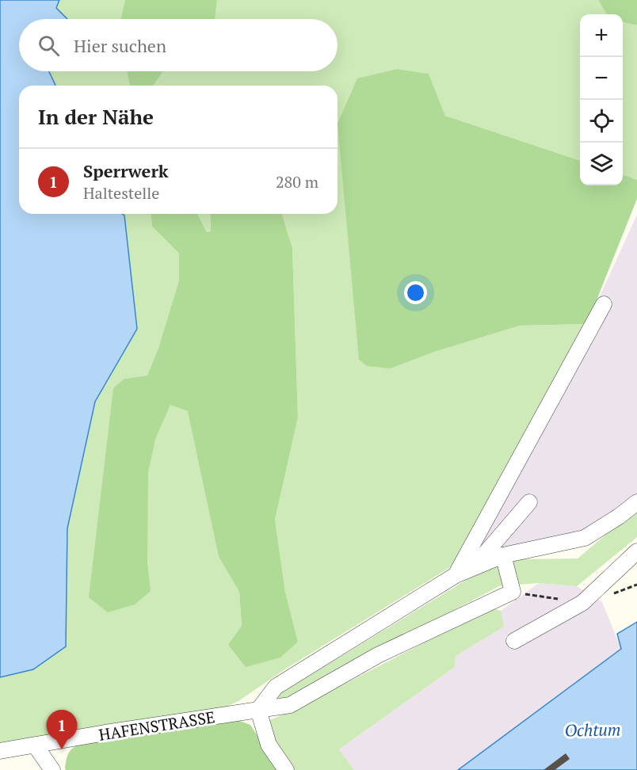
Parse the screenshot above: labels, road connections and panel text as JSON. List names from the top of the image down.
{
  "streets": {
    "street": ["HAFENSTRASSE"]
  },
  "water": ["Ochtum"],
  "page": {
    "map_buttons": ["+", "−"],
    "search": "Hier suchen",
    "heading": "In der Nähe",
    "list": [
      {
        "mark": "1",
        "name": "Sperrwerk",
        "note": "Haltestelle",
        "value": "280 m"
      }
    ],
    "pins": "1"
  }
}
